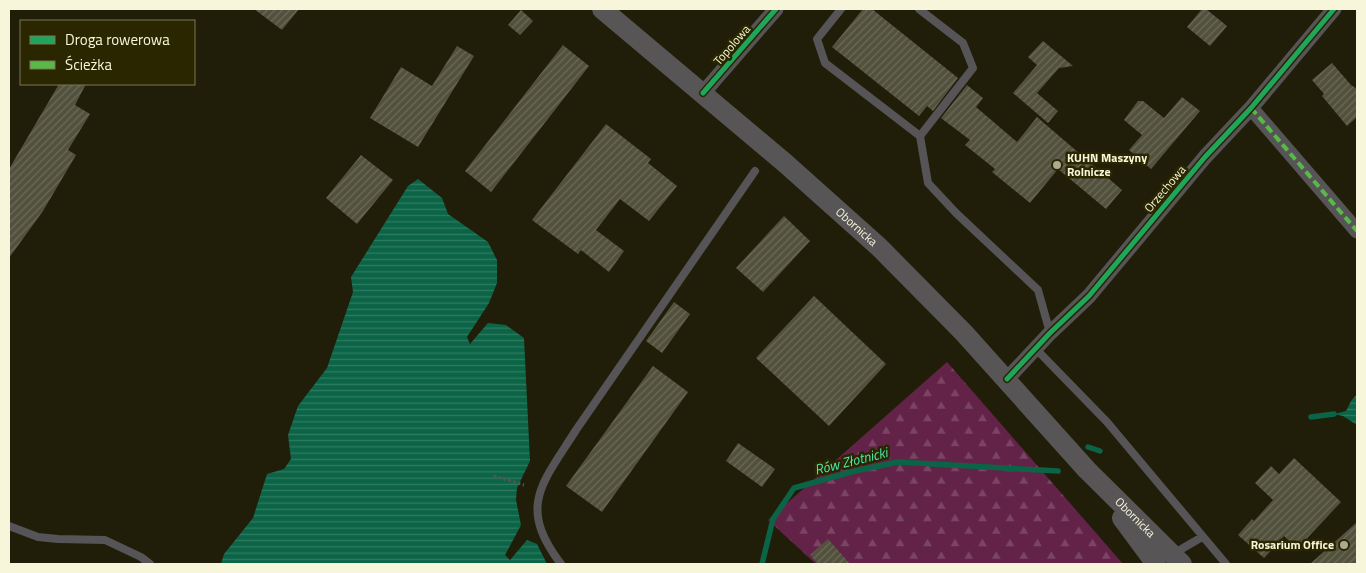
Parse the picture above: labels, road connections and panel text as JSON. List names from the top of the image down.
{
  "streets": {
    "main road": ["Obornicka"],
    "street": ["Topolowa", "Orzechowa"]
  },
  "crossings": [
    ["Topolowa", "Obornicka"],
    ["Orzechowa", "Obornicka"]
  ],
  "water": ["Rów Złotnicki"],
  "places": ["KUHN Maszyny Rolnicze", "Rosarium Office"],
  "legend": ["Droga rowerowa", "Ścieżka"]
}
